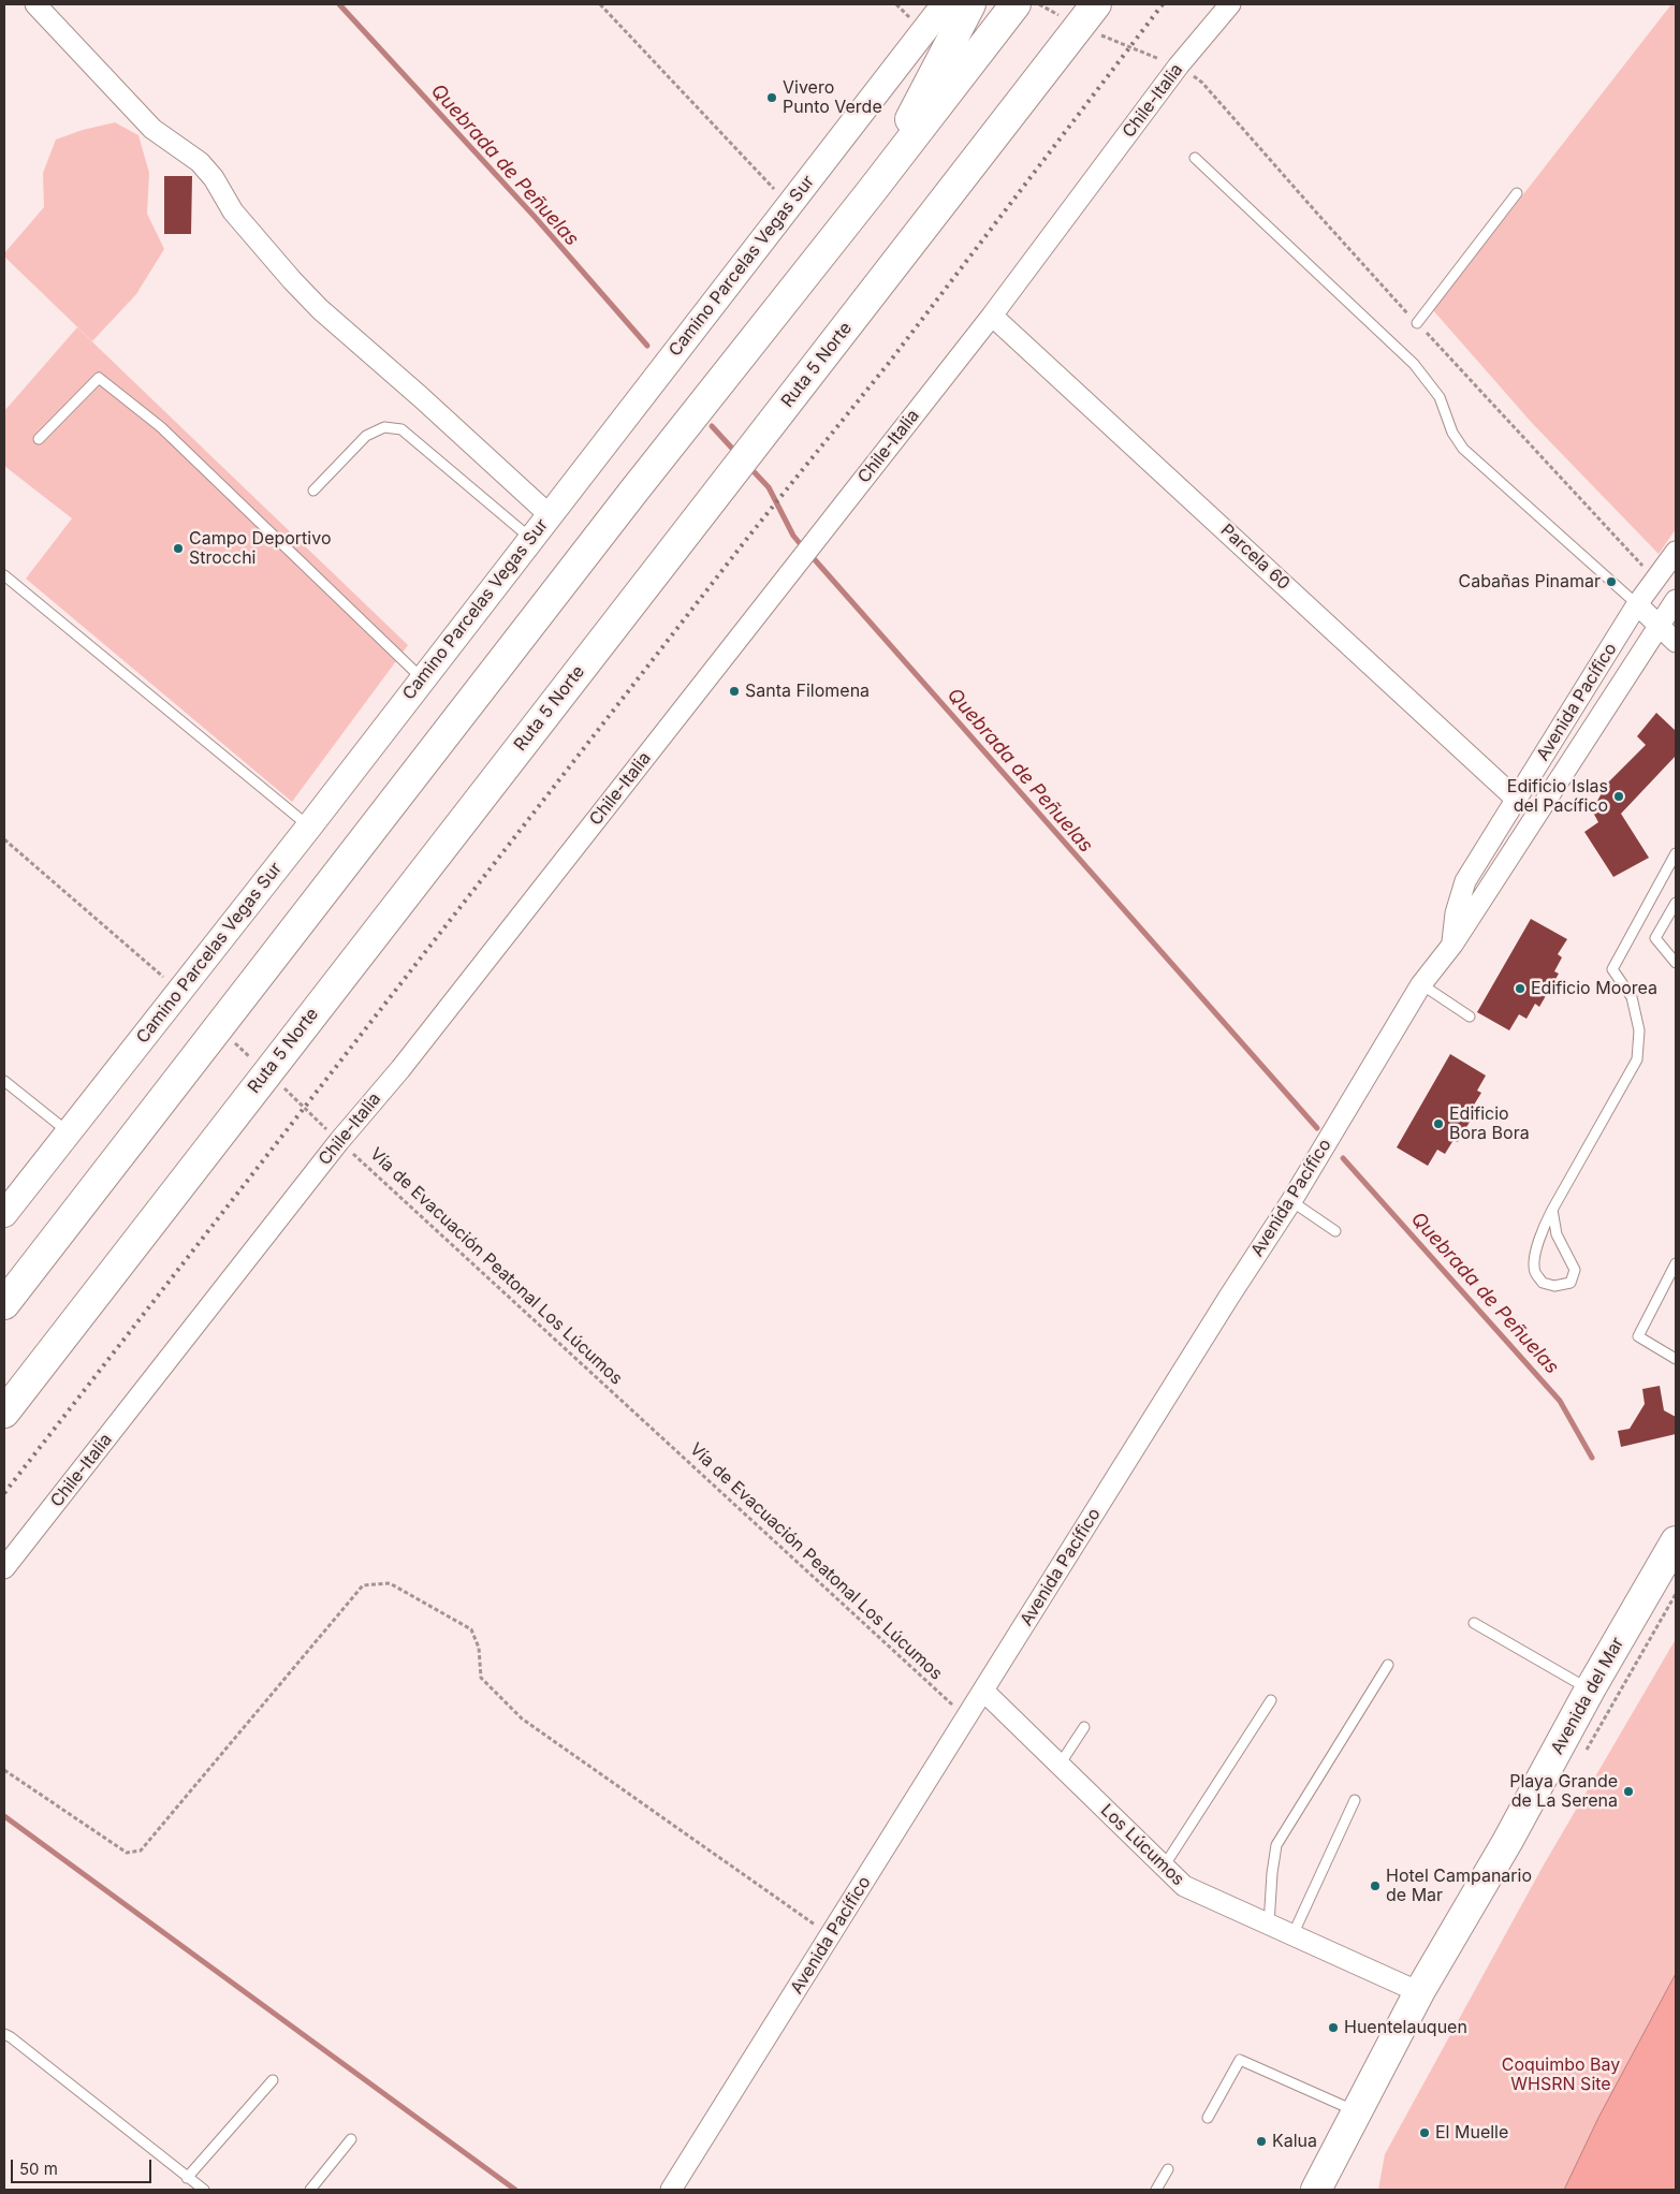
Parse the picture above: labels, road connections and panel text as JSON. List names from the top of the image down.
{
  "streets": {
    "main road": ["Ruta 5 Norte", "Avenida del Mar"],
    "street": [
      "Chile-Italia",
      "Camino Parcelas Vegas Sur",
      "Parcela 60",
      "Avenida Pacífico",
      "Los Lúcumos"
    ],
    "path": ["Vía de Evacuación Peatonal Los Lúcumos"]
  },
  "crossings": [
    ["Chile-Italia", "Parcela 60"],
    ["Chile-Italia", "Vía de Evacuación Peatonal Los Lúcumos"],
    ["Ruta 5 Norte", "Vía de Evacuación Peatonal Los Lúcumos"],
    ["Parcela 60", "Avenida Pacífico"],
    ["Avenida Pacífico", "Vía de Evacuación Peatonal Los Lúcumos"],
    ["Avenida Pacífico", "Los Lúcumos"],
    ["Avenida del Mar", "Los Lúcumos"]
  ],
  "water": ["Quebrada de Peñuelas"],
  "parks": ["Coquimbo Bay WHSRN Site"],
  "places": [
    "Vivero Punto Verde",
    "Campo Deportivo Strocchi",
    "Cabañas Pinamar",
    "Santa Filomena",
    "Edificio Islas del Pacífico",
    "Edificio Moorea",
    "Edificio Bora Bora",
    "Playa Grande de La Serena",
    "Hotel Campanario de Mar",
    "Huentelauquen",
    "El Muelle",
    "Kalua"
  ],
  "scale_bar": "50 m"
}
